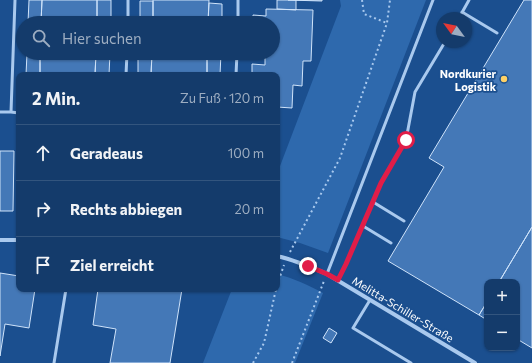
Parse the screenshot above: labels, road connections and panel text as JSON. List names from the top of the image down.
{
  "streets": {
    "street": ["Melitta-Schiller-Straße"]
  },
  "places": ["Nordkurier Logistik"],
  "north": "top left",
  "page": {
    "search": "Hier suchen",
    "heading": ["2 Min.", "Zu Fuß · 120 m"],
    "list": [
      ["Geradeaus", "100 m"],
      ["Rechts abbiegen", "20 m"],
      "Ziel erreicht"
    ],
    "map_buttons": ["+", "−"]
  }
}
